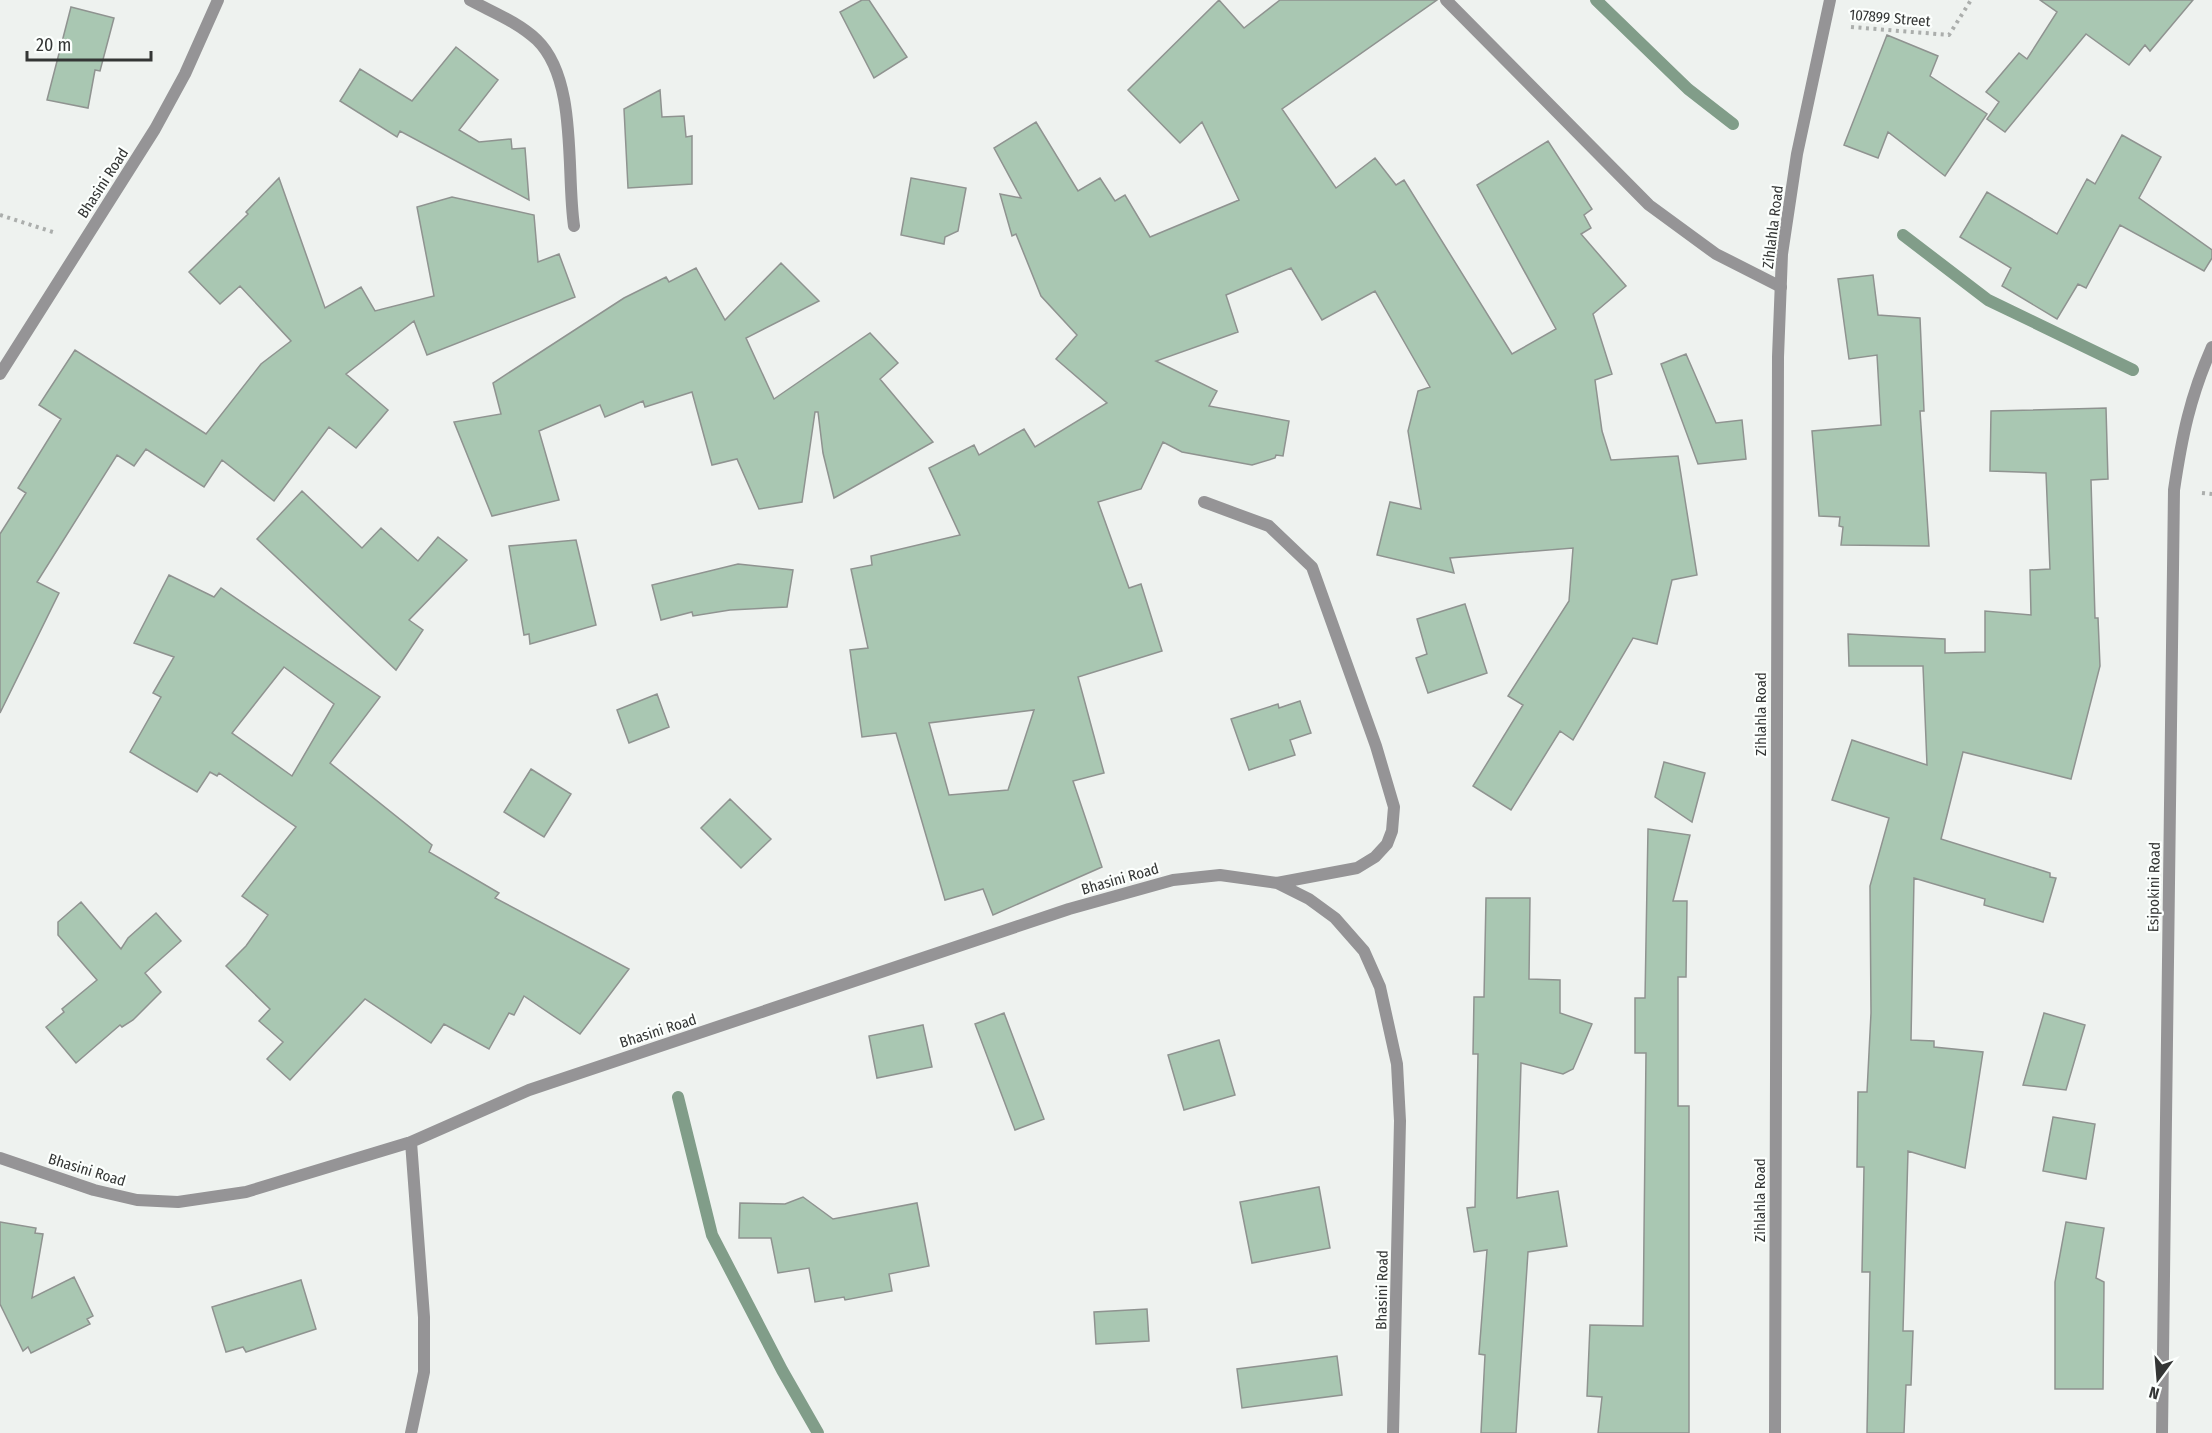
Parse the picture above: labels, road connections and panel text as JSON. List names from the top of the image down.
{
  "streets": {
    "street": ["Bhasini Road", "Zihlahla Road", "Esipokini Road"],
    "path": ["107899 Street"]
  },
  "crossings": [
    ["107899 Street", "Zihlahla Road"]
  ],
  "scale_bar": "20 m",
  "north": "bottom"
}
